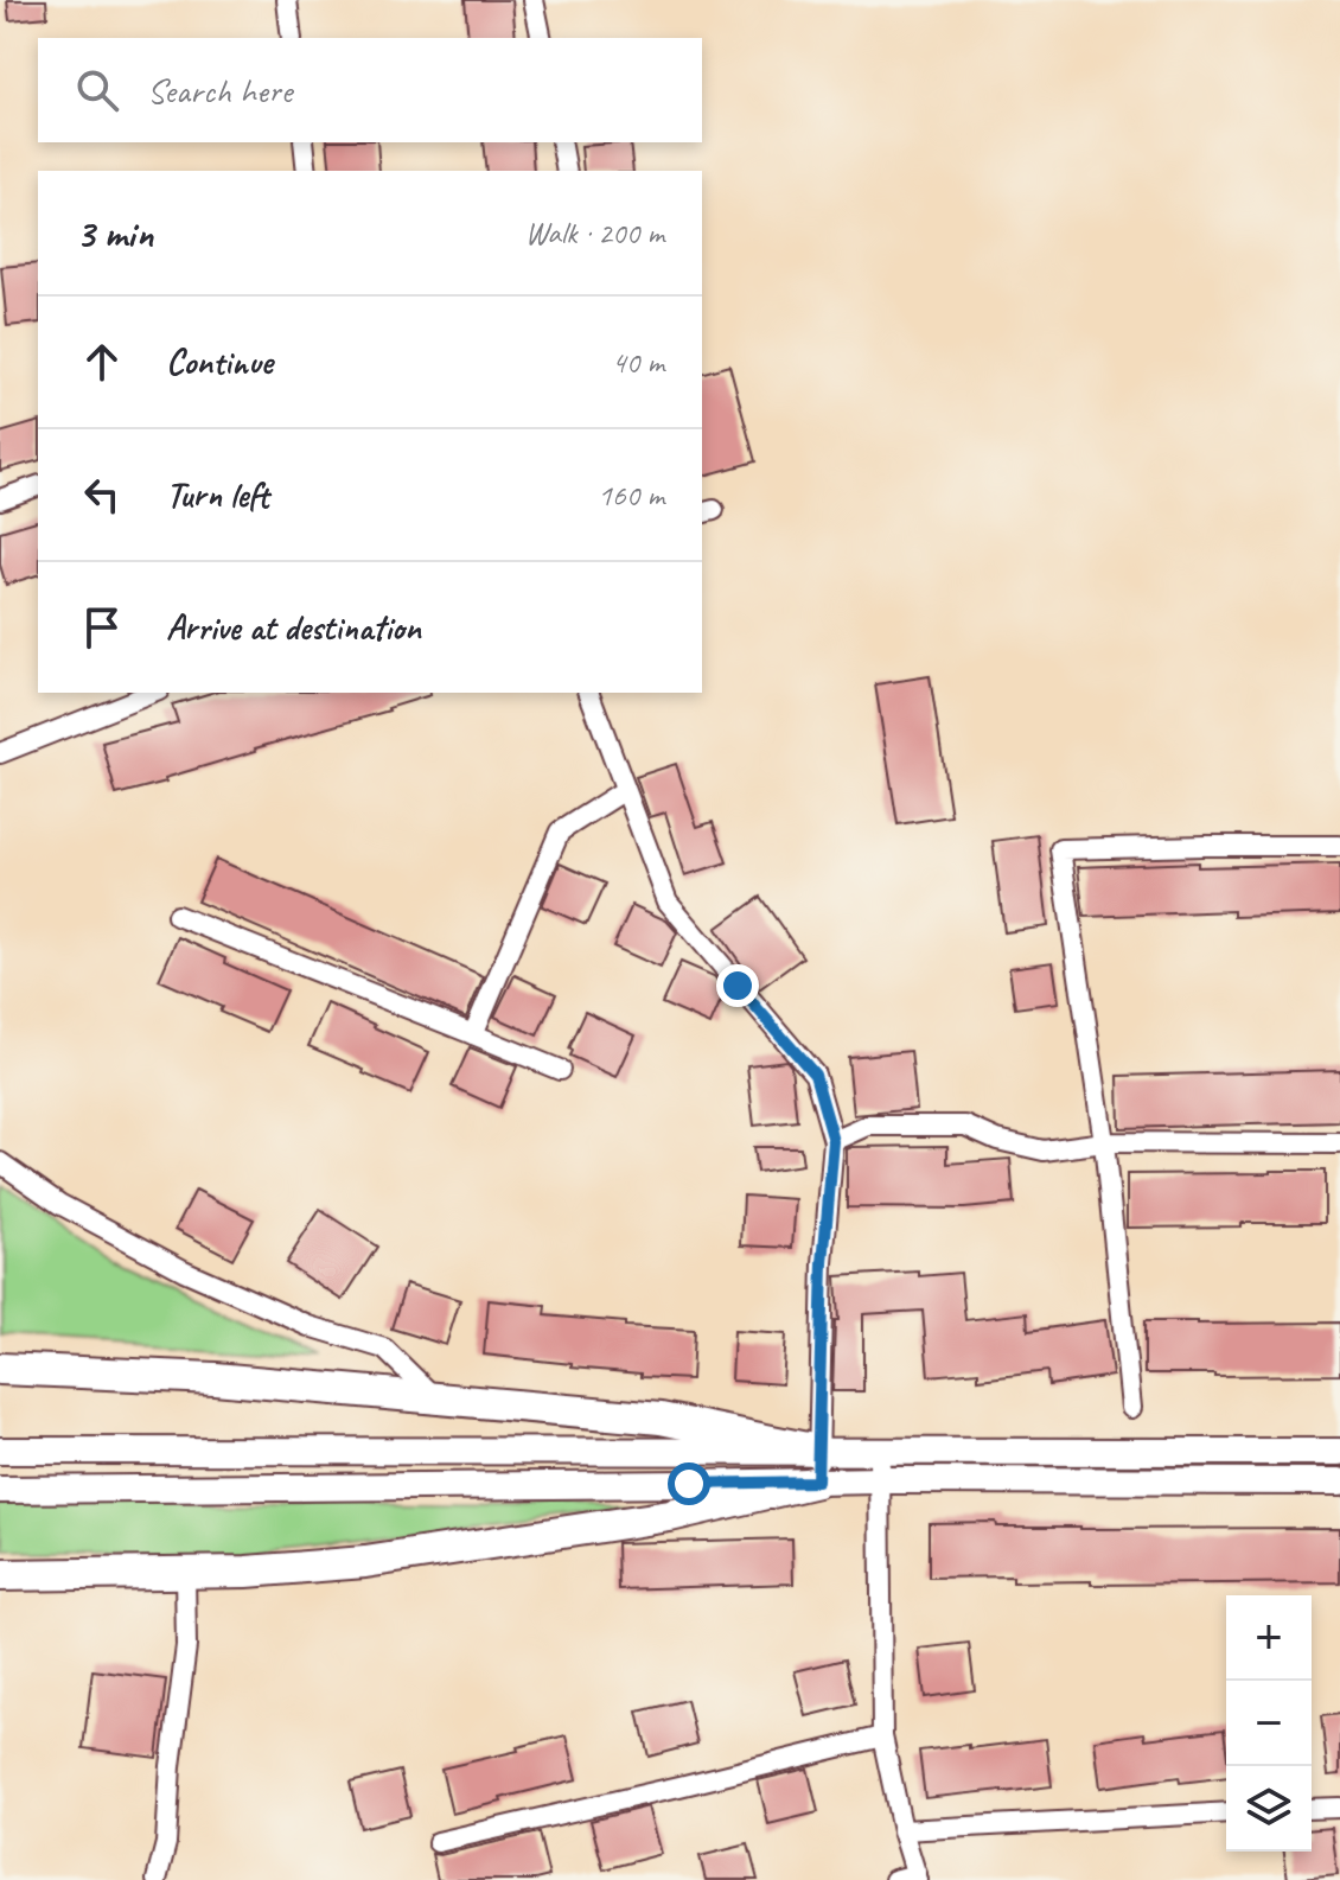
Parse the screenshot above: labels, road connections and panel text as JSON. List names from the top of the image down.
{
  "page": {
    "search": "Search here",
    "heading": ["3 min", "Walk · 200 m"],
    "list": [
      ["Continue", "40 m"],
      ["Turn left", "160 m"],
      "Arrive at destination"
    ],
    "map_buttons": ["+", "−"]
  }
}
